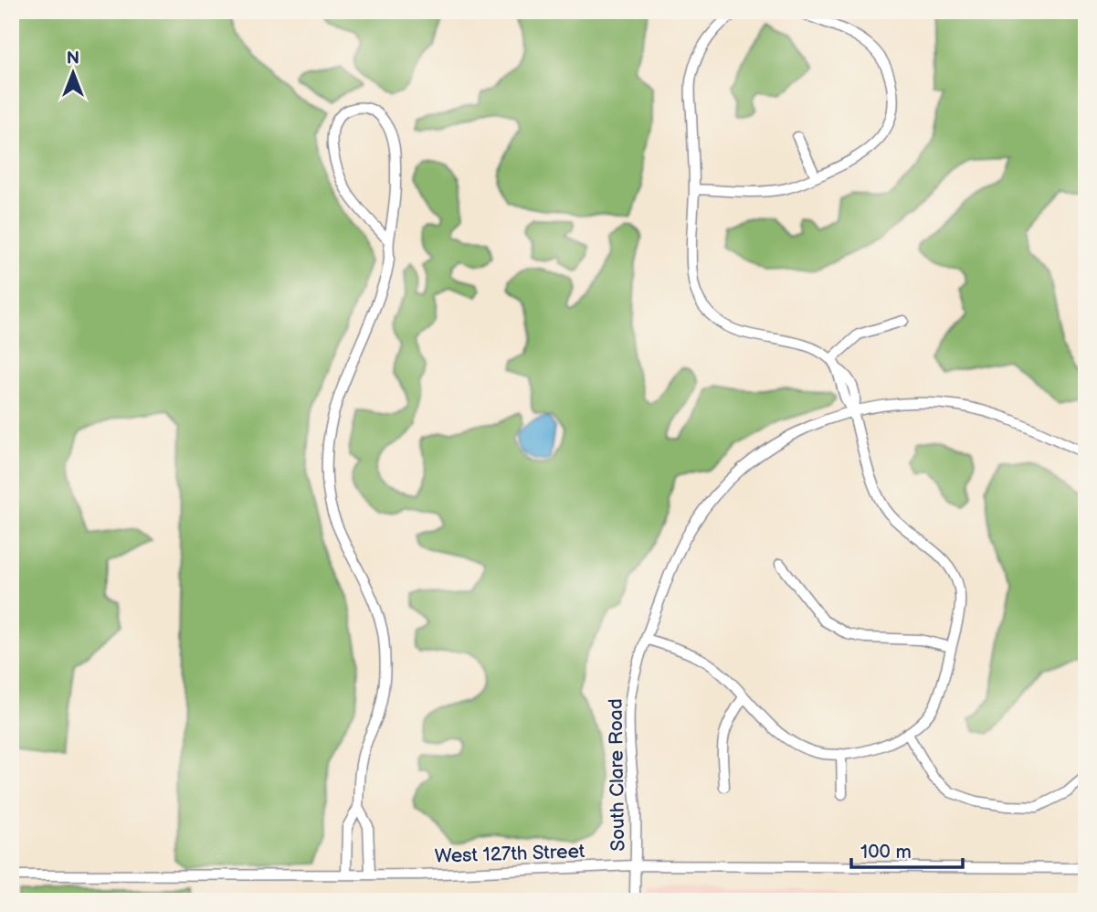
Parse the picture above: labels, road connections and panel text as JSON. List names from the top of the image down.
{
  "streets": {
    "street": ["South Clare Road", "West 127th Street"]
  },
  "crossings": [
    ["South Clare Road", "West 127th Street"]
  ],
  "scale_bar": "100 m",
  "north": "top"
}
